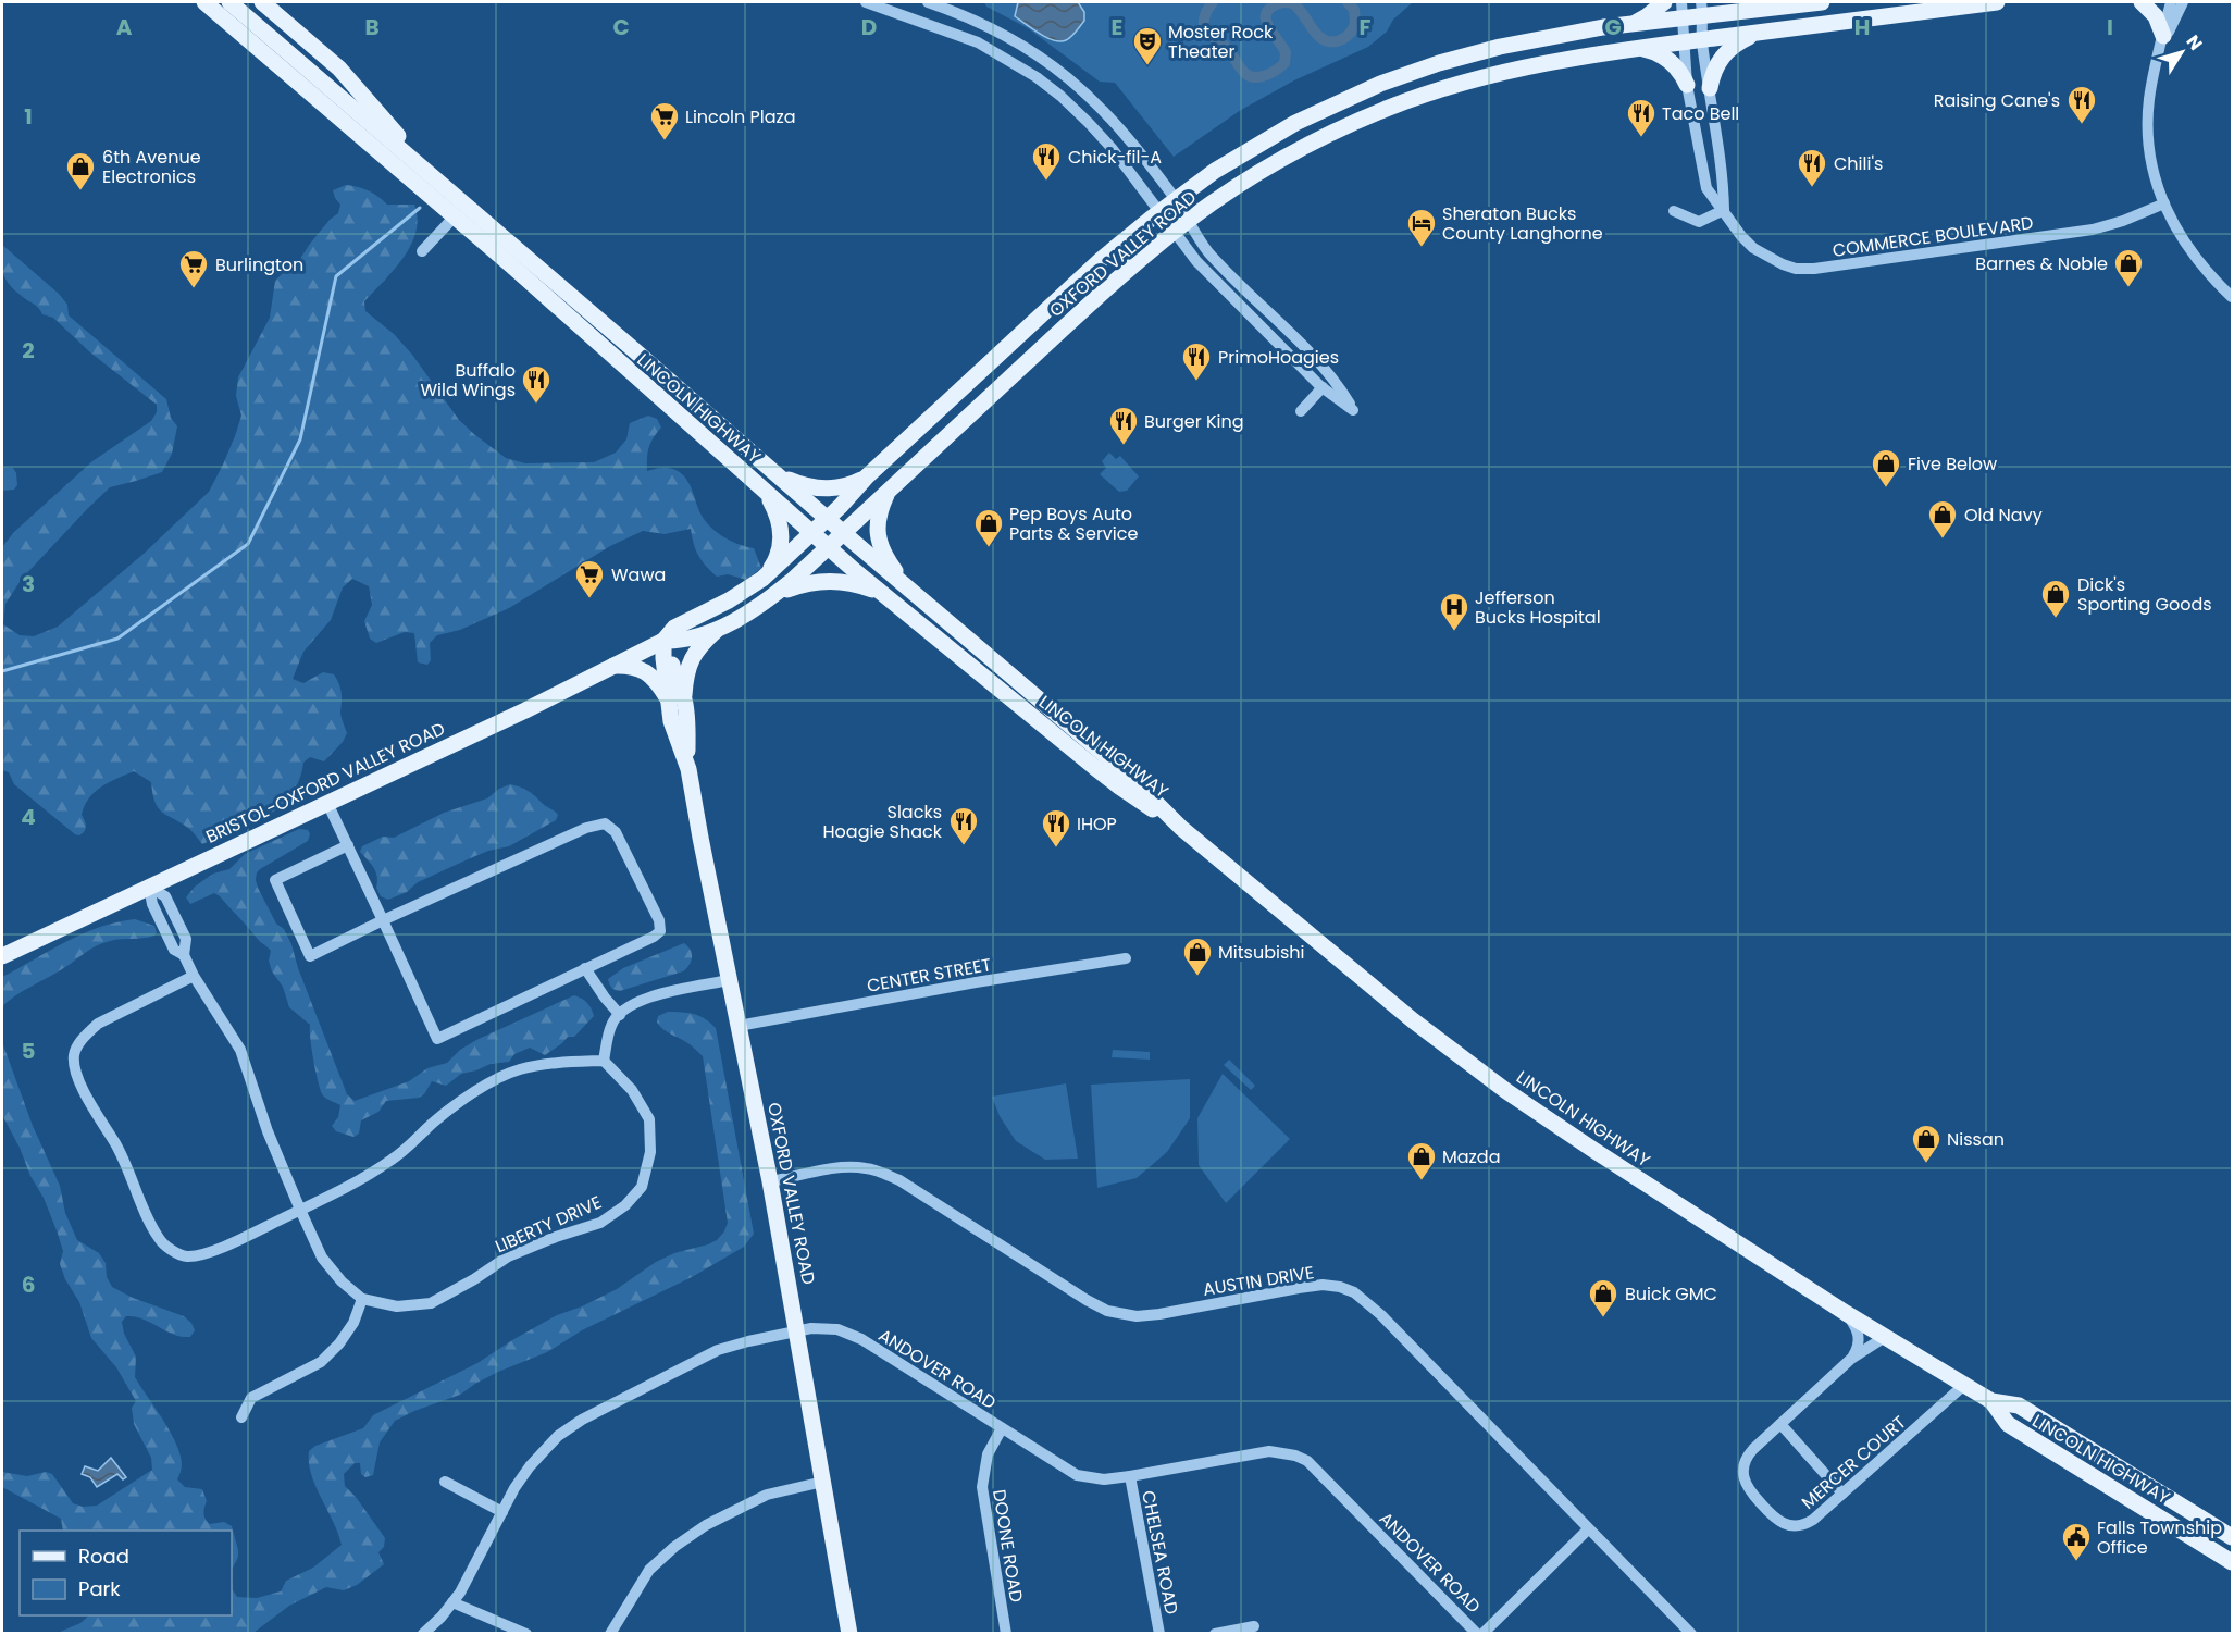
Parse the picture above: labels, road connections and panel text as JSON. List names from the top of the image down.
{
  "streets": {
    "main road": ["OXFORD VALLEY ROAD", "LINCOLN HIGHWAY", "BRISTOL-OXFORD VALLEY ROAD"],
    "street": [
      "COMMERCE BOULEVARD",
      "CENTER STREET",
      "LIBERTY DRIVE",
      "AUSTIN DRIVE",
      "ANDOVER ROAD",
      "MERCER COURT",
      "DOONE ROAD",
      "CHELSEA ROAD"
    ]
  },
  "crossings": [
    ["COMMERCE BOULEVARD", "OXFORD VALLEY ROAD"],
    ["OXFORD VALLEY ROAD", "LINCOLN HIGHWAY"],
    ["OXFORD VALLEY ROAD", "BRISTOL-OXFORD VALLEY ROAD"],
    ["OXFORD VALLEY ROAD", "CENTER STREET"],
    ["OXFORD VALLEY ROAD", "AUSTIN DRIVE"],
    ["OXFORD VALLEY ROAD", "ANDOVER ROAD"],
    ["LINCOLN HIGHWAY", "MERCER COURT"],
    ["BRISTOL-OXFORD VALLEY ROAD", "LIBERTY DRIVE"],
    ["ANDOVER ROAD", "DOONE ROAD"],
    ["ANDOVER ROAD", "CHELSEA ROAD"]
  ],
  "places": {
    "theatre": ["Moster Rock Theater"],
    "restaurant": [
      "Raising Cane's",
      "Taco Bell",
      "Chick-fil-A",
      "Chili's",
      "PrimoHoagies",
      "Buffalo Wild Wings",
      "Burger King",
      "Slacks Hoagie Shack",
      "IHOP"
    ],
    "supermarket": ["Lincoln Plaza", "Burlington", "Wawa"],
    "shop": [
      "6th Avenue Electronics",
      "Barnes & Noble",
      "Five Below",
      "Old Navy",
      "Pep Boys Auto Parts & Service",
      "Dick's Sporting Goods",
      "Mitsubishi",
      "Nissan",
      "Mazda",
      "Buick GMC"
    ],
    "hotel": ["Sheraton Bucks County Langhorne"],
    "hospital": ["Jefferson Bucks Hospital"],
    "public building": ["Falls Township Office"]
  },
  "legend": ["Road", "Park"],
  "north": "top right",
  "grid": {
    "columns": [
      "A",
      "B",
      "C",
      "D",
      "E",
      "F",
      "G",
      "H",
      "I"
    ],
    "rows": [
      "1",
      "2",
      "3",
      "4",
      "5",
      "6"
    ]
  }
}
